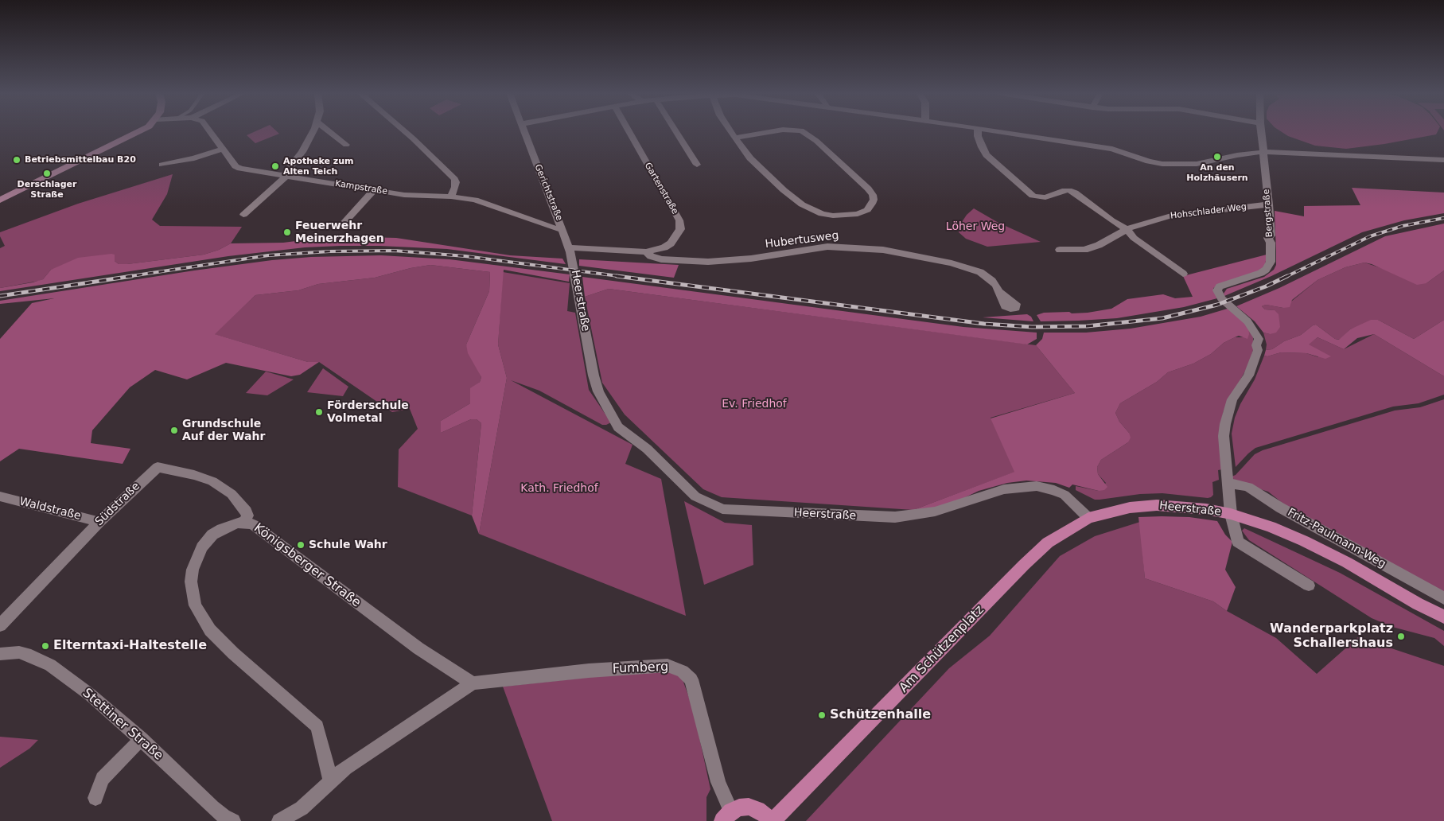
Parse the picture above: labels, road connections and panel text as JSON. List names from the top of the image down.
{
  "streets": {
    "main road": ["Heerstraße", "Am Schützenplatz"],
    "street": [
      "Kampstraße",
      "Gartenstraße",
      "Gerichtstraße",
      "Hohschlader Weg",
      "Bergstraße",
      "Hubertusweg",
      "Südstraße",
      "Waldstraße",
      "Fritz-Paulmann-Weg",
      "Königsberger Straße",
      "Fumberg",
      "Stettiner Straße"
    ]
  },
  "crossings": [
    ["Kampstraße", "Gerichtstraße"],
    ["Gartenstraße", "Gerichtstraße"],
    ["Gartenstraße", "Hubertusweg"],
    ["Gartenstraße", "Heerstraße"],
    ["Gerichtstraße", "Heerstraße"],
    ["Hohschlader Weg", "Bergstraße"],
    ["Bergstraße", "Fritz-Paulmann-Weg"],
    ["Heerstraße", "Am Schützenplatz"],
    ["Südstraße", "Waldstraße"],
    ["Südstraße", "Königsberger Straße"],
    ["Königsberger Straße", "Fumberg"]
  ],
  "parks": ["Löher Weg", "Ev. Friedhof", "Kath. Friedhof"],
  "places": [
    "An den Holzhäusern",
    "Betriebsmittelbau B20",
    "Apotheke zum Alten Teich",
    "Derschlager Straße",
    "Feuerwehr Meinerzhagen",
    "Förderschule Volmetal",
    "Grundschule Auf der Wahr",
    "Schule Wahr",
    "Wanderparkplatz Schallershaus",
    "Elterntaxi-Haltestelle",
    "Schützenhalle"
  ]
}
